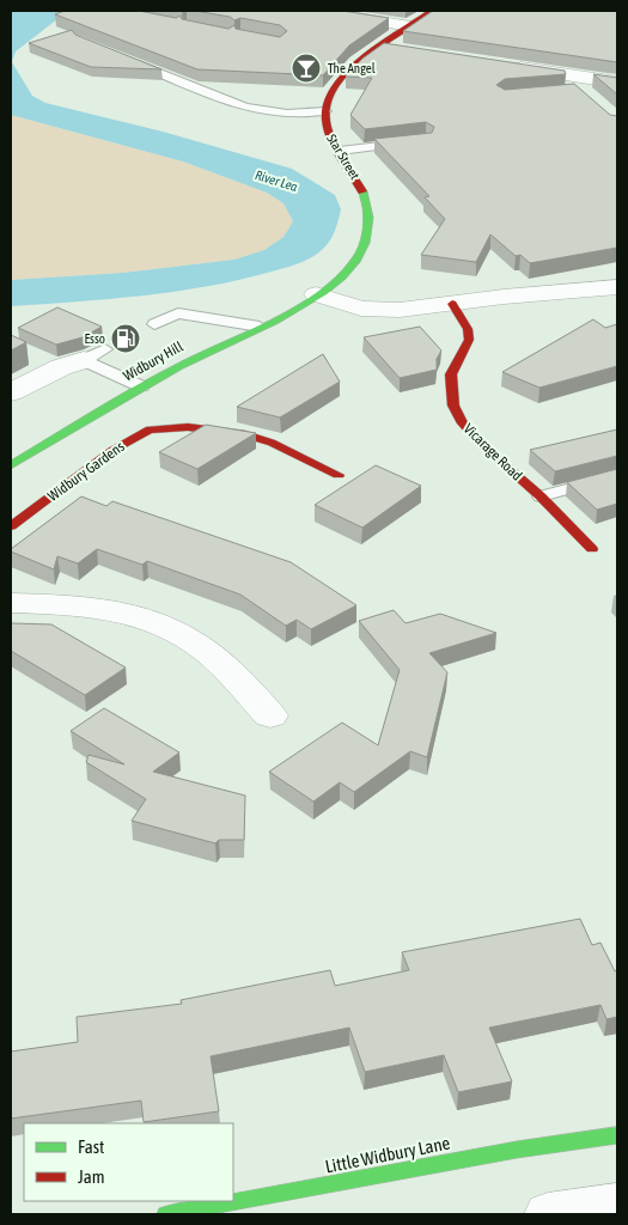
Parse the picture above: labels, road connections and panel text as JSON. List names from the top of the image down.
{
  "streets": {
    "main road": [
      "Star Street",
      "Widbury Hill",
      "Vicarage Road",
      "Widbury Gardens",
      "Little Widbury Lane"
    ]
  },
  "crossings": [
    ["Star Street", "Widbury Hill"]
  ],
  "water": ["River Lea"],
  "places": {
    "bar": ["The Angel"],
    "fuel station": ["Esso"]
  },
  "legend": ["Fast", "Jam"]
}
